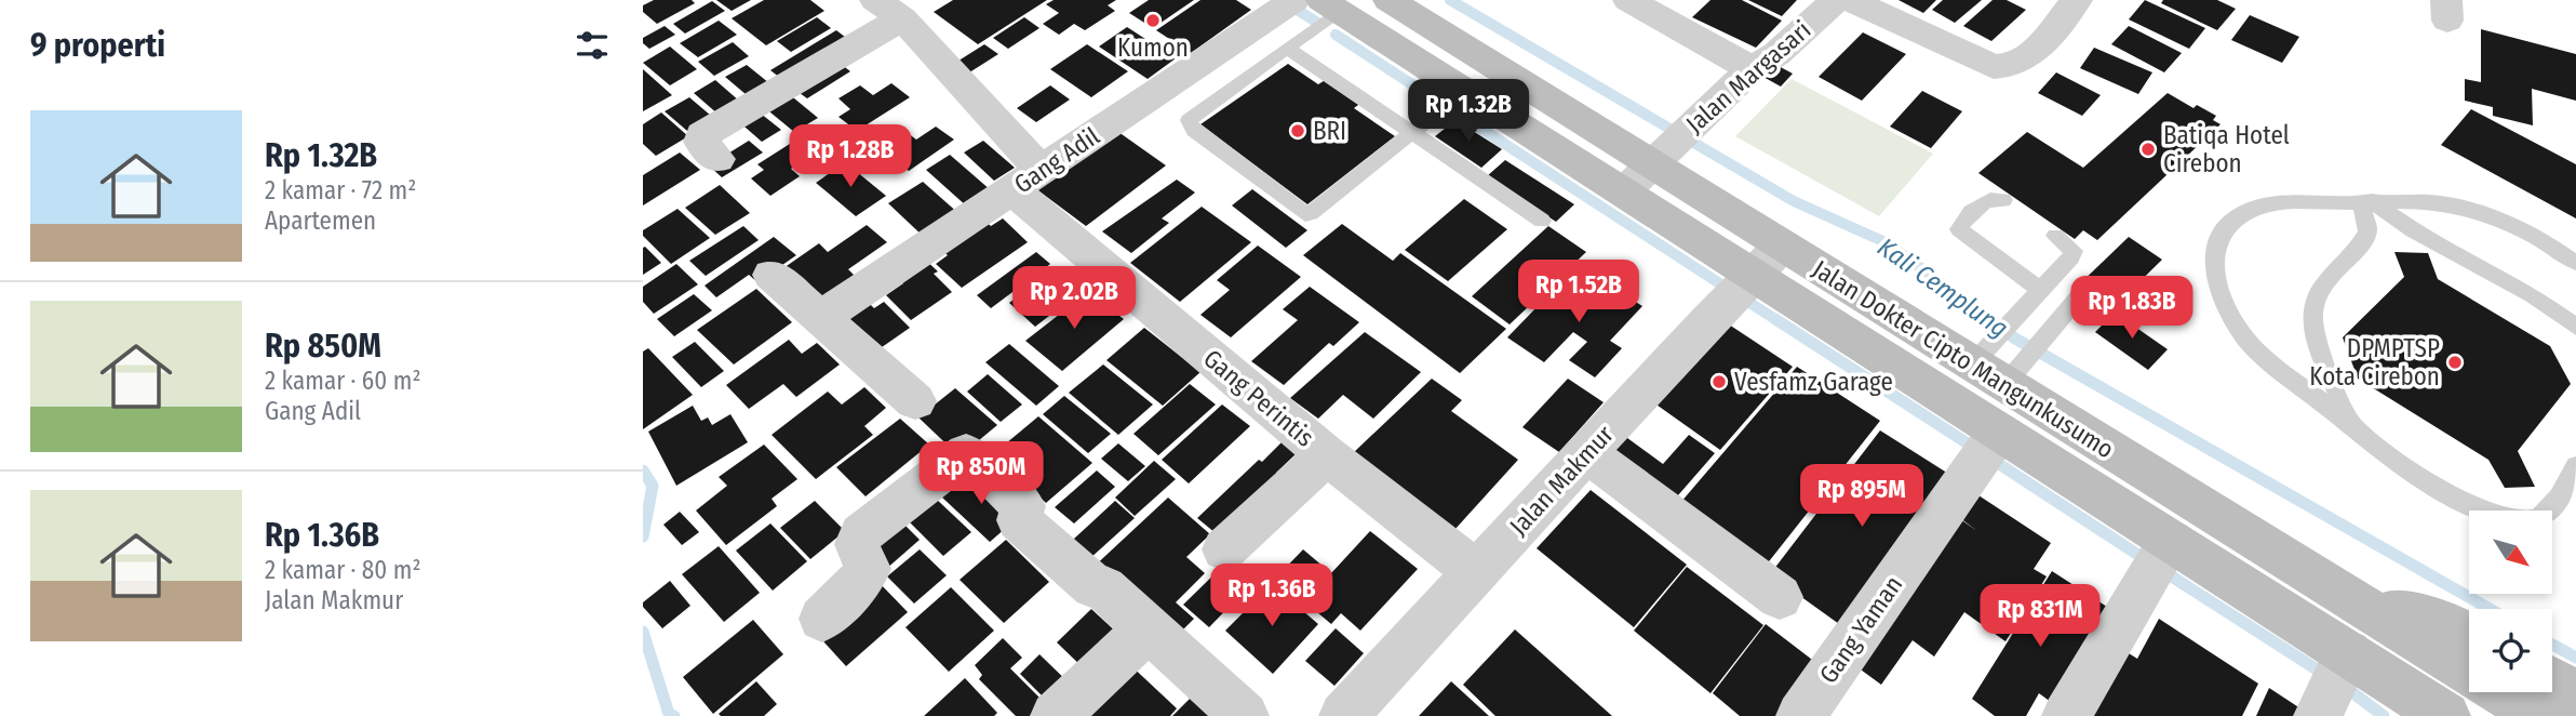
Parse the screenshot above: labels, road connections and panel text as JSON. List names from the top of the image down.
{
  "streets": {
    "main road": ["Jalan Dokter Cipto Mangunkusumo"],
    "street": [
      "Jalan Margasari",
      "Gang Adil",
      "Gang Perintis",
      "Jalan Makmur",
      "Gang Yaman"
    ]
  },
  "crossings": [
    ["Jalan Margasari", "Jalan Dokter Cipto Mangunkusumo"],
    ["Gang Adil", "Gang Perintis"],
    ["Jalan Dokter Cipto Mangunkusumo", "Jalan Makmur"],
    ["Jalan Dokter Cipto Mangunkusumo", "Gang Yaman"],
    ["Gang Perintis", "Jalan Makmur"]
  ],
  "water": ["Kali Cemplung"],
  "places": [
    "Kumon",
    "BRI",
    "Batiqa Hotel Cirebon",
    "DPMPTSP Kota Cirebon",
    "Vesfamz Garage"
  ],
  "north": "bottom right",
  "page": {
    "heading": "9 properti",
    "price": [
      "Rp 1.32B",
      "Rp 1.28B",
      "Rp 1.52B",
      "Rp 2.02B",
      "Rp 1.83B",
      "Rp 850M",
      "Rp 895M",
      "Rp 1.36B",
      "Rp 831M"
    ],
    "list": [
      {
        "name": "Rp 1.32B",
        "note": "2 kamar · 72 m² · Apartemen"
      },
      {
        "name": "Rp 850M",
        "note": "2 kamar · 60 m² · Gang Adil"
      },
      {
        "name": "Rp 1.36B",
        "note": "2 kamar · 80 m² · Jalan Makmur"
      }
    ]
  }
}
